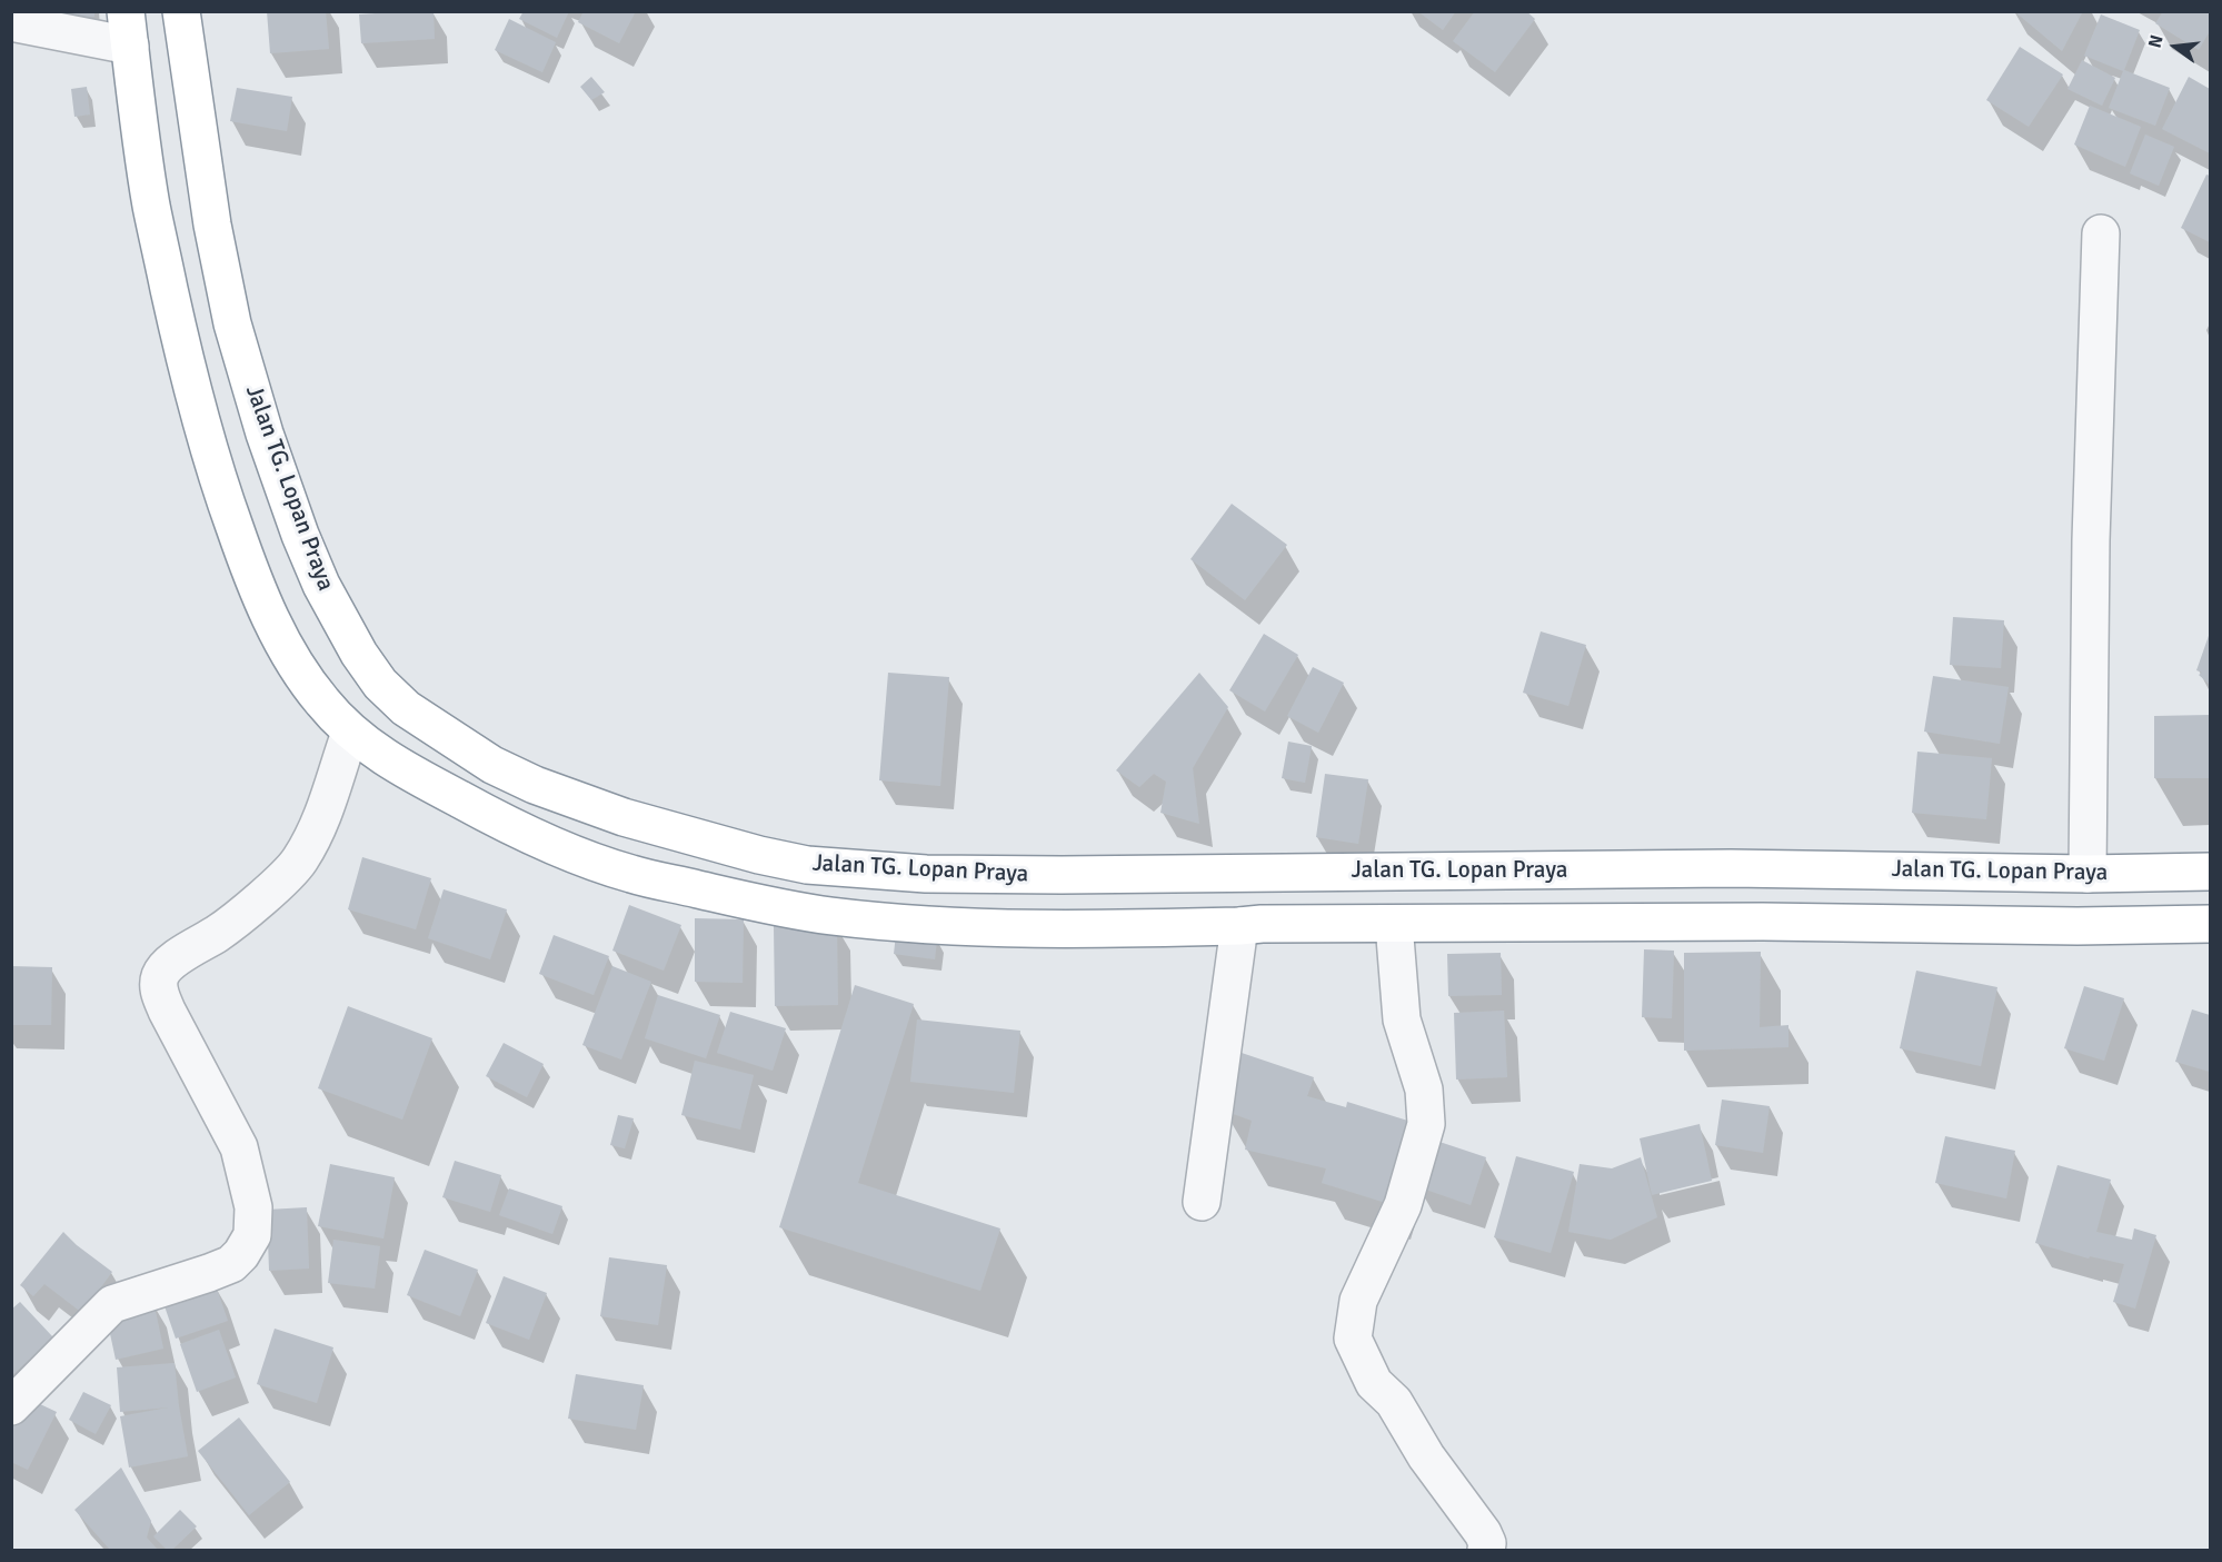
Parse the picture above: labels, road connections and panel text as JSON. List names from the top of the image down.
{
  "streets": {
    "highway": ["Jalan TG. Lopan Praya"]
  },
  "north": "left"
}
